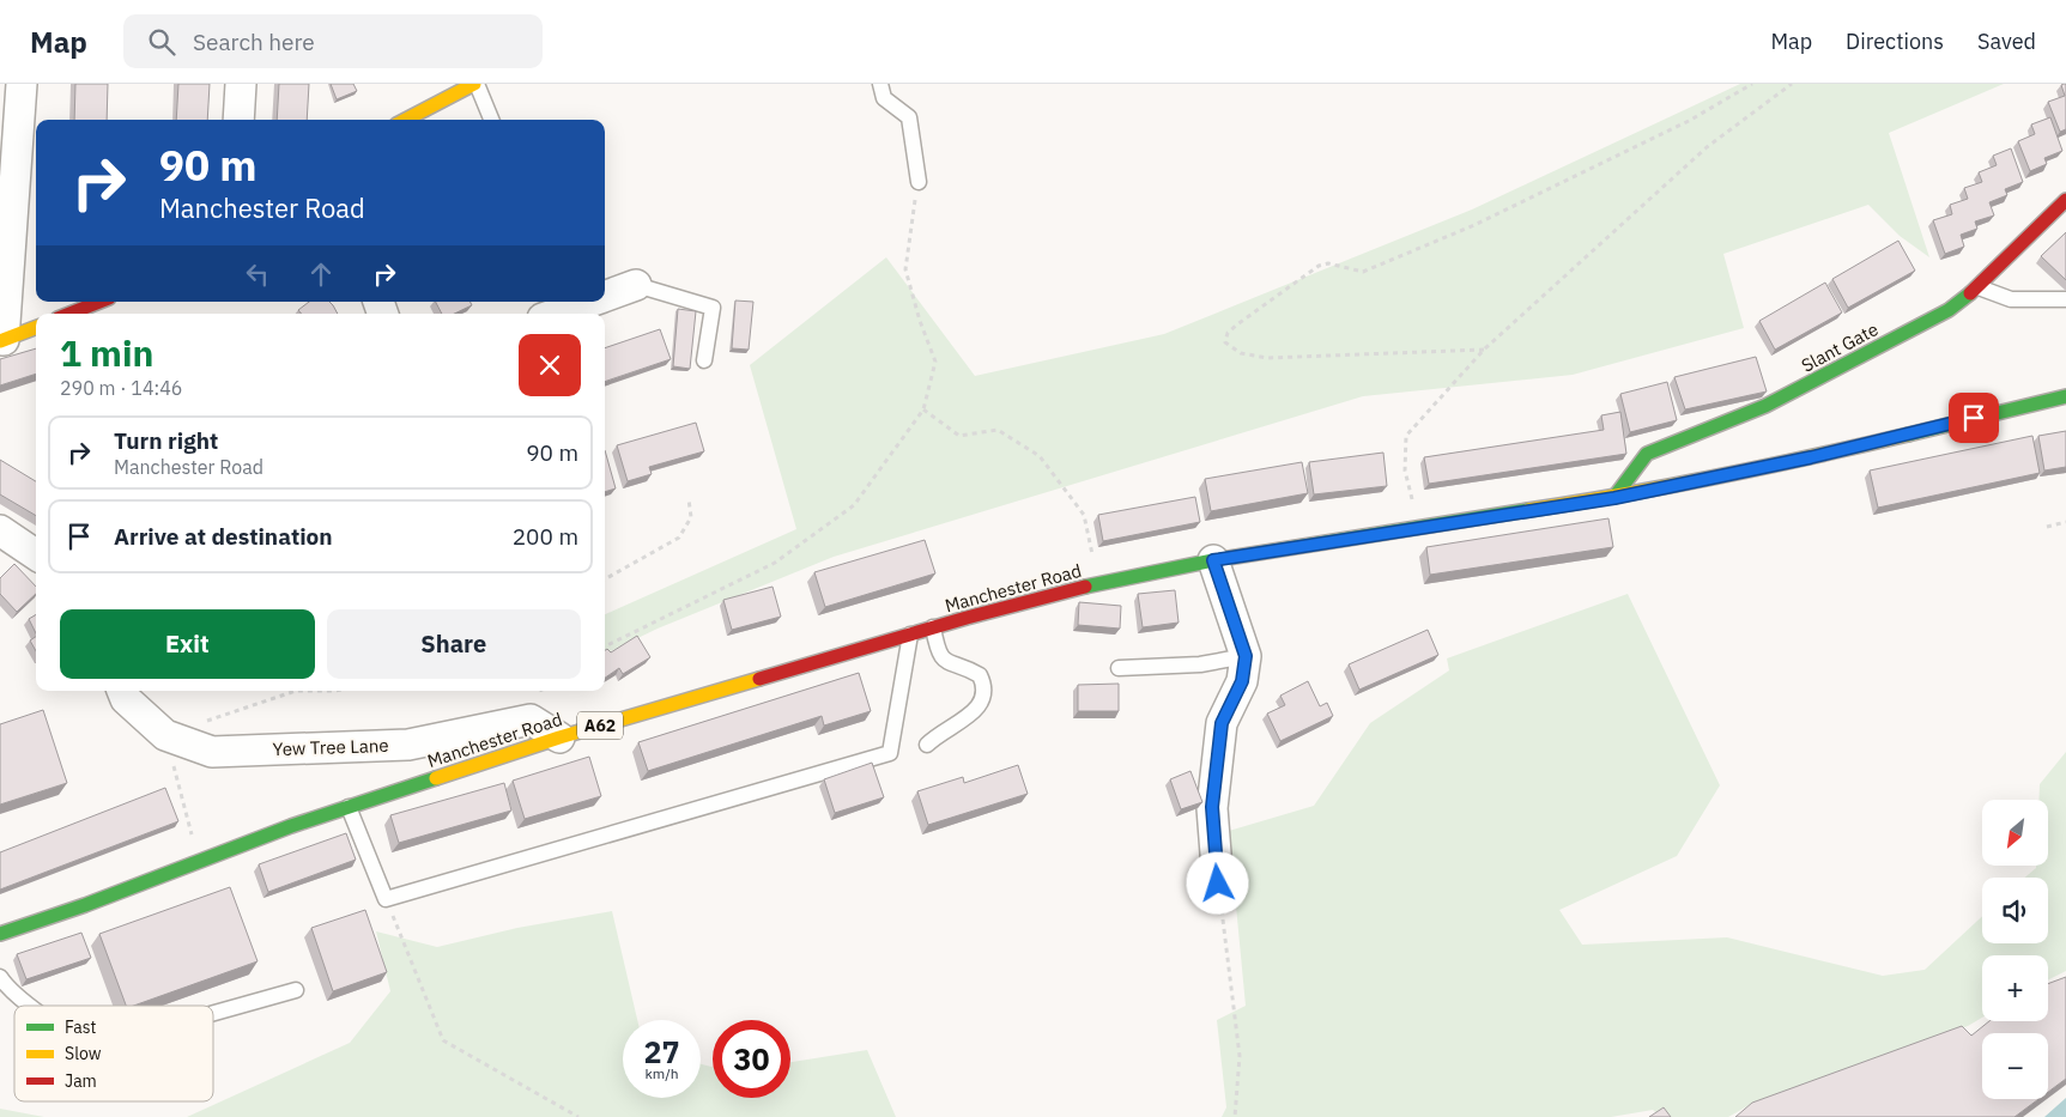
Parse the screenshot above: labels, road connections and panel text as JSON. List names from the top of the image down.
{
  "streets": {
    "main road": ["Slant Gate", "Manchester Road", "A62"],
    "street": ["Yew Tree Lane"]
  },
  "crossings": [
    ["Slant Gate", "Manchester Road"],
    ["Manchester Road", "Yew Tree Lane"]
  ],
  "legend": ["Fast", "Slow", "Jam"],
  "north": "bottom left",
  "page": {
    "header": "Map",
    "search": "Search here",
    "nav": ["Map", "Directions", "Saved"],
    "turn": ["90 m", "Manchester Road"],
    "heading": ["1 min", "290 m · 14:46"],
    "list": [
      {
        "name": "Turn right",
        "note": "Manchester Road",
        "value": "90 m"
      },
      {
        "name": "Arrive at destination",
        "value": "200 m"
      }
    ],
    "buttons": ["Exit", "Share"],
    "map_buttons": ["+", "−"],
    "speed": "27 km/h",
    "limit": "30"
  }
}
